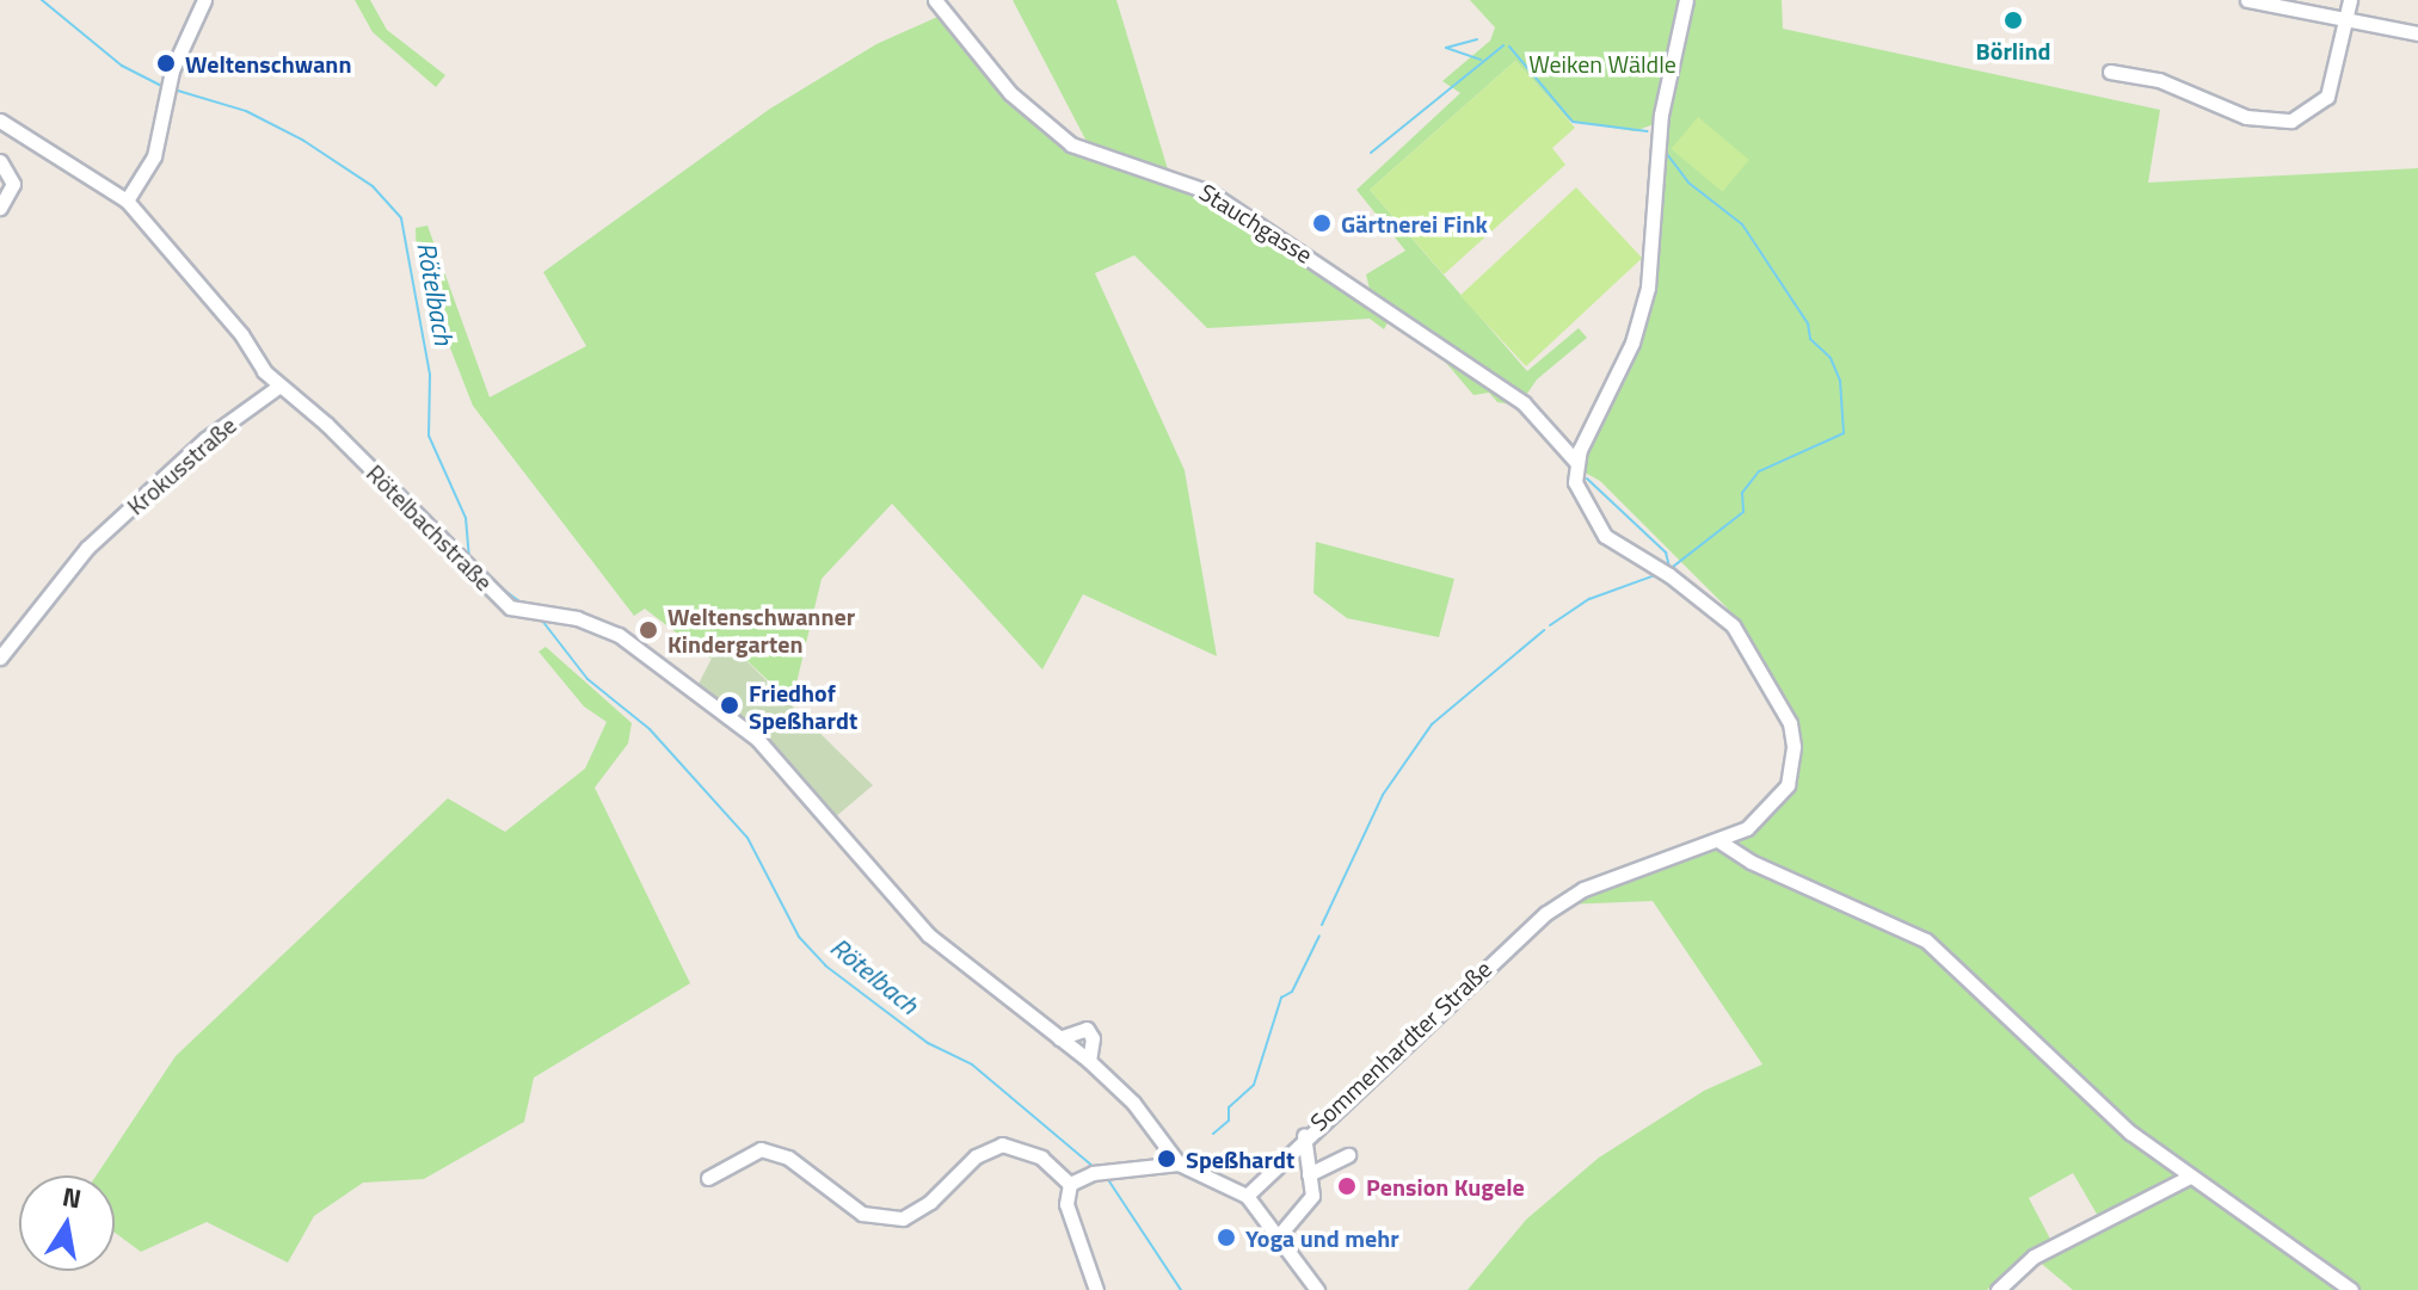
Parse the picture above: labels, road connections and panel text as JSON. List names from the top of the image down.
{
  "streets": {
    "street": [
      "Stauchgasse",
      "Krokusstraße",
      "Rötelbachstraße",
      "Sommenhardter Straße"
    ]
  },
  "crossings": [
    ["Stauchgasse", "Sommenhardter Straße"],
    ["Krokusstraße", "Rötelbachstraße"]
  ],
  "water": ["Rötelbach"],
  "parks": ["Weiken Wäldle"],
  "places": [
    "Börlind",
    "Weltenschwann",
    "Gärtnerei Fink",
    "Weltenschwanner Kindergarten",
    "Friedhof Speßhardt",
    "Speßhardt",
    "Pension Kugele",
    "Yoga und mehr"
  ],
  "north": "top"
}
